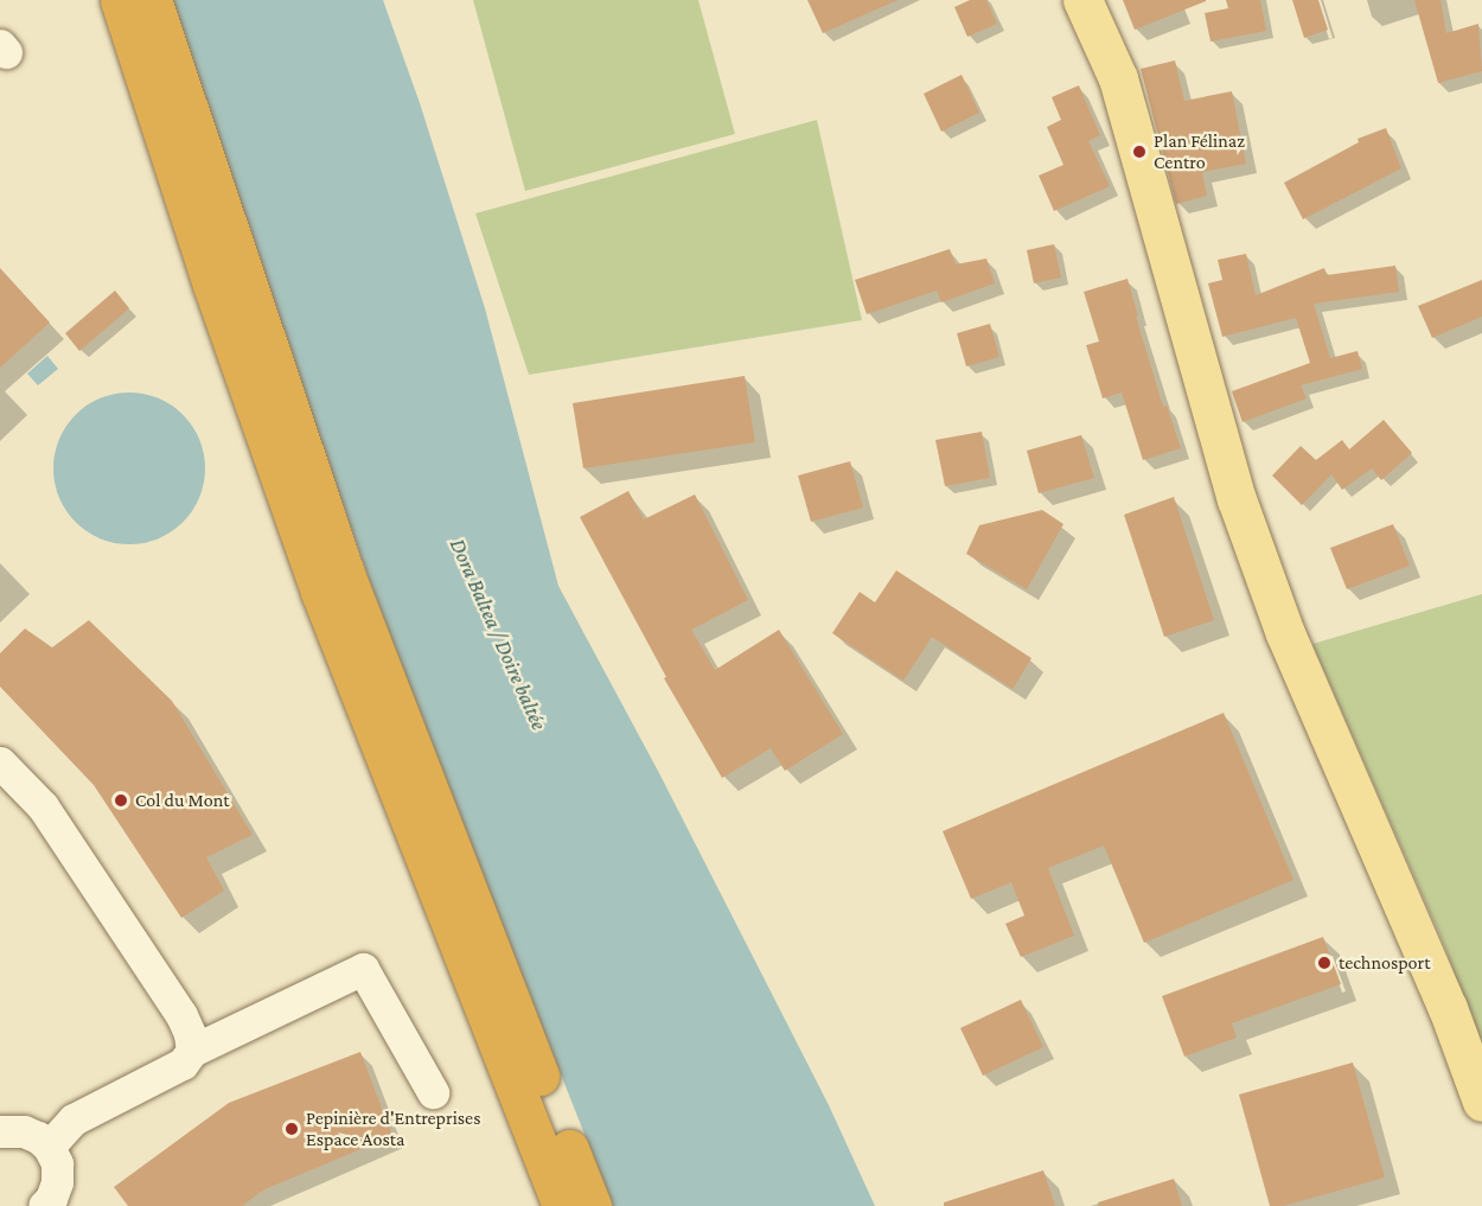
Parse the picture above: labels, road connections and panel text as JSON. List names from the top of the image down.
{
  "water": ["Dora Baltea / Doire baltée"],
  "places": [
    "Plan Félinaz Centro",
    "Col du Mont",
    "technosport",
    "Pepinière d'Entreprises Espace Aosta"
  ]
}
